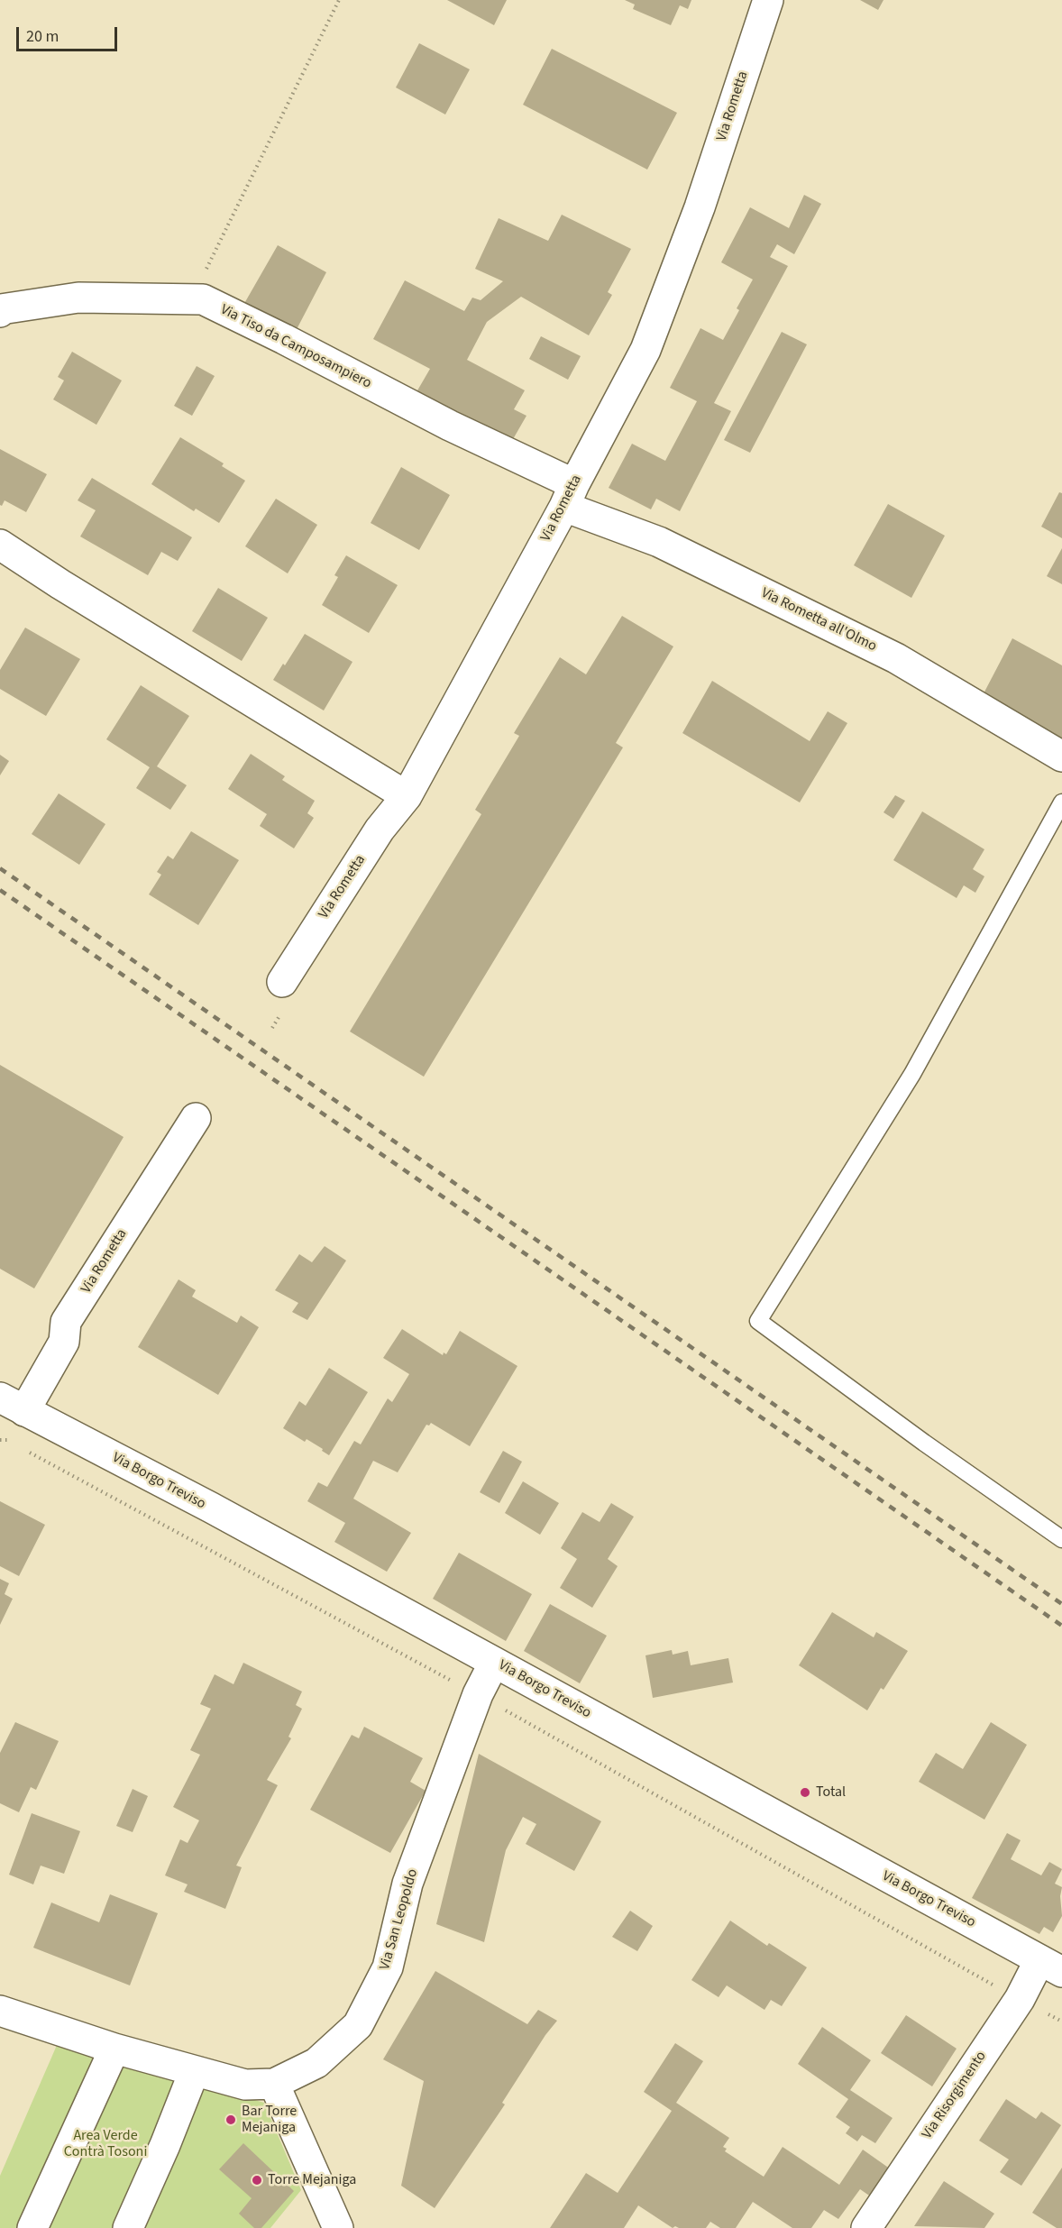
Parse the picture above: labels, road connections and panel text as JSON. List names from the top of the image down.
{
  "streets": {
    "street": [
      "Via Rometta",
      "Via Tiso da Camposampiero",
      "Via Rometta all'Olmo",
      "Via Borgo Treviso",
      "Via San Leopoldo",
      "Via Risorgimento"
    ]
  },
  "crossings": [
    ["Via Rometta", "Via Tiso da Camposampiero"],
    ["Via Rometta", "Via Rometta all'Olmo"],
    ["Via Rometta", "Via Borgo Treviso"],
    ["Via Tiso da Camposampiero", "Via Rometta all'Olmo"],
    ["Via Borgo Treviso", "Via San Leopoldo"],
    ["Via Borgo Treviso", "Via Risorgimento"]
  ],
  "parks": ["Area Verde Contrà Tosoni"],
  "places": ["Total", "Bar Torre Mejaniga", "Torre Mejaniga"],
  "scale_bar": "20 m"
}
